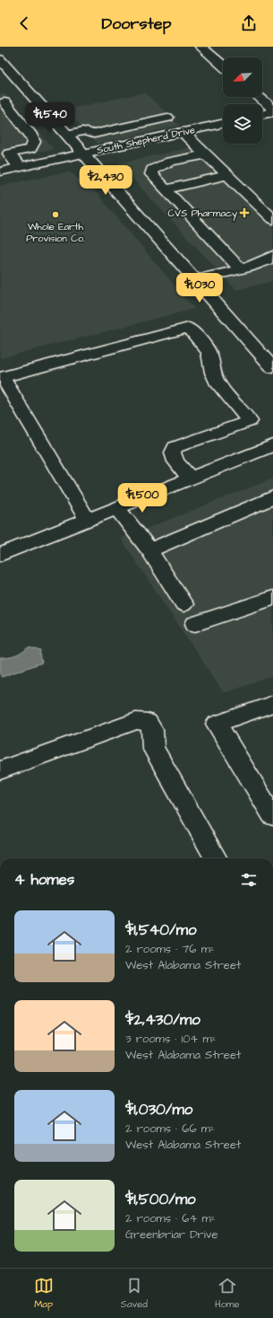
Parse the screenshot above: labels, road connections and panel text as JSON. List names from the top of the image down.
{
  "streets": {
    "street": ["South Shepherd Drive"]
  },
  "places": {
    "health": ["CVS Pharmacy"],
    "other": ["Whole Earth Provision Co."]
  },
  "north": "bottom left",
  "page": {
    "header": "Doorstep",
    "price": [
      "$1,540",
      "$2,430",
      "$1,030",
      "$1,500"
    ],
    "heading": "4 homes",
    "list": [
      {
        "name": "$1,540/mo",
        "note": "2 rooms · 76 m² · West Alabama Street"
      },
      {
        "name": "$2,430/mo",
        "note": "3 rooms · 104 m² · West Alabama Street"
      },
      {
        "name": "$1,030/mo",
        "note": "2 rooms · 66 m² · West Alabama Street"
      },
      {
        "name": "$1,500/mo",
        "note": "2 rooms · 64 m² · Greenbriar Drive"
      }
    ],
    "tabs": ["Map", "Saved", "Home"]
  }
}
